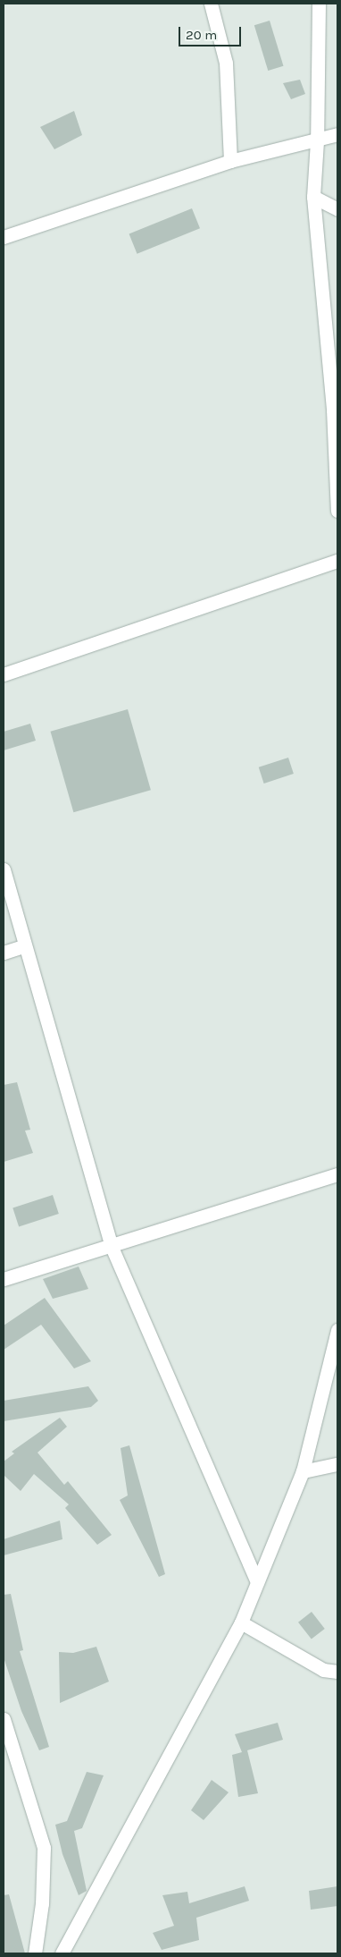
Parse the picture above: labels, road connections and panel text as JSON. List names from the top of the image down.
{
  "scale_bar": "20 m"
}
